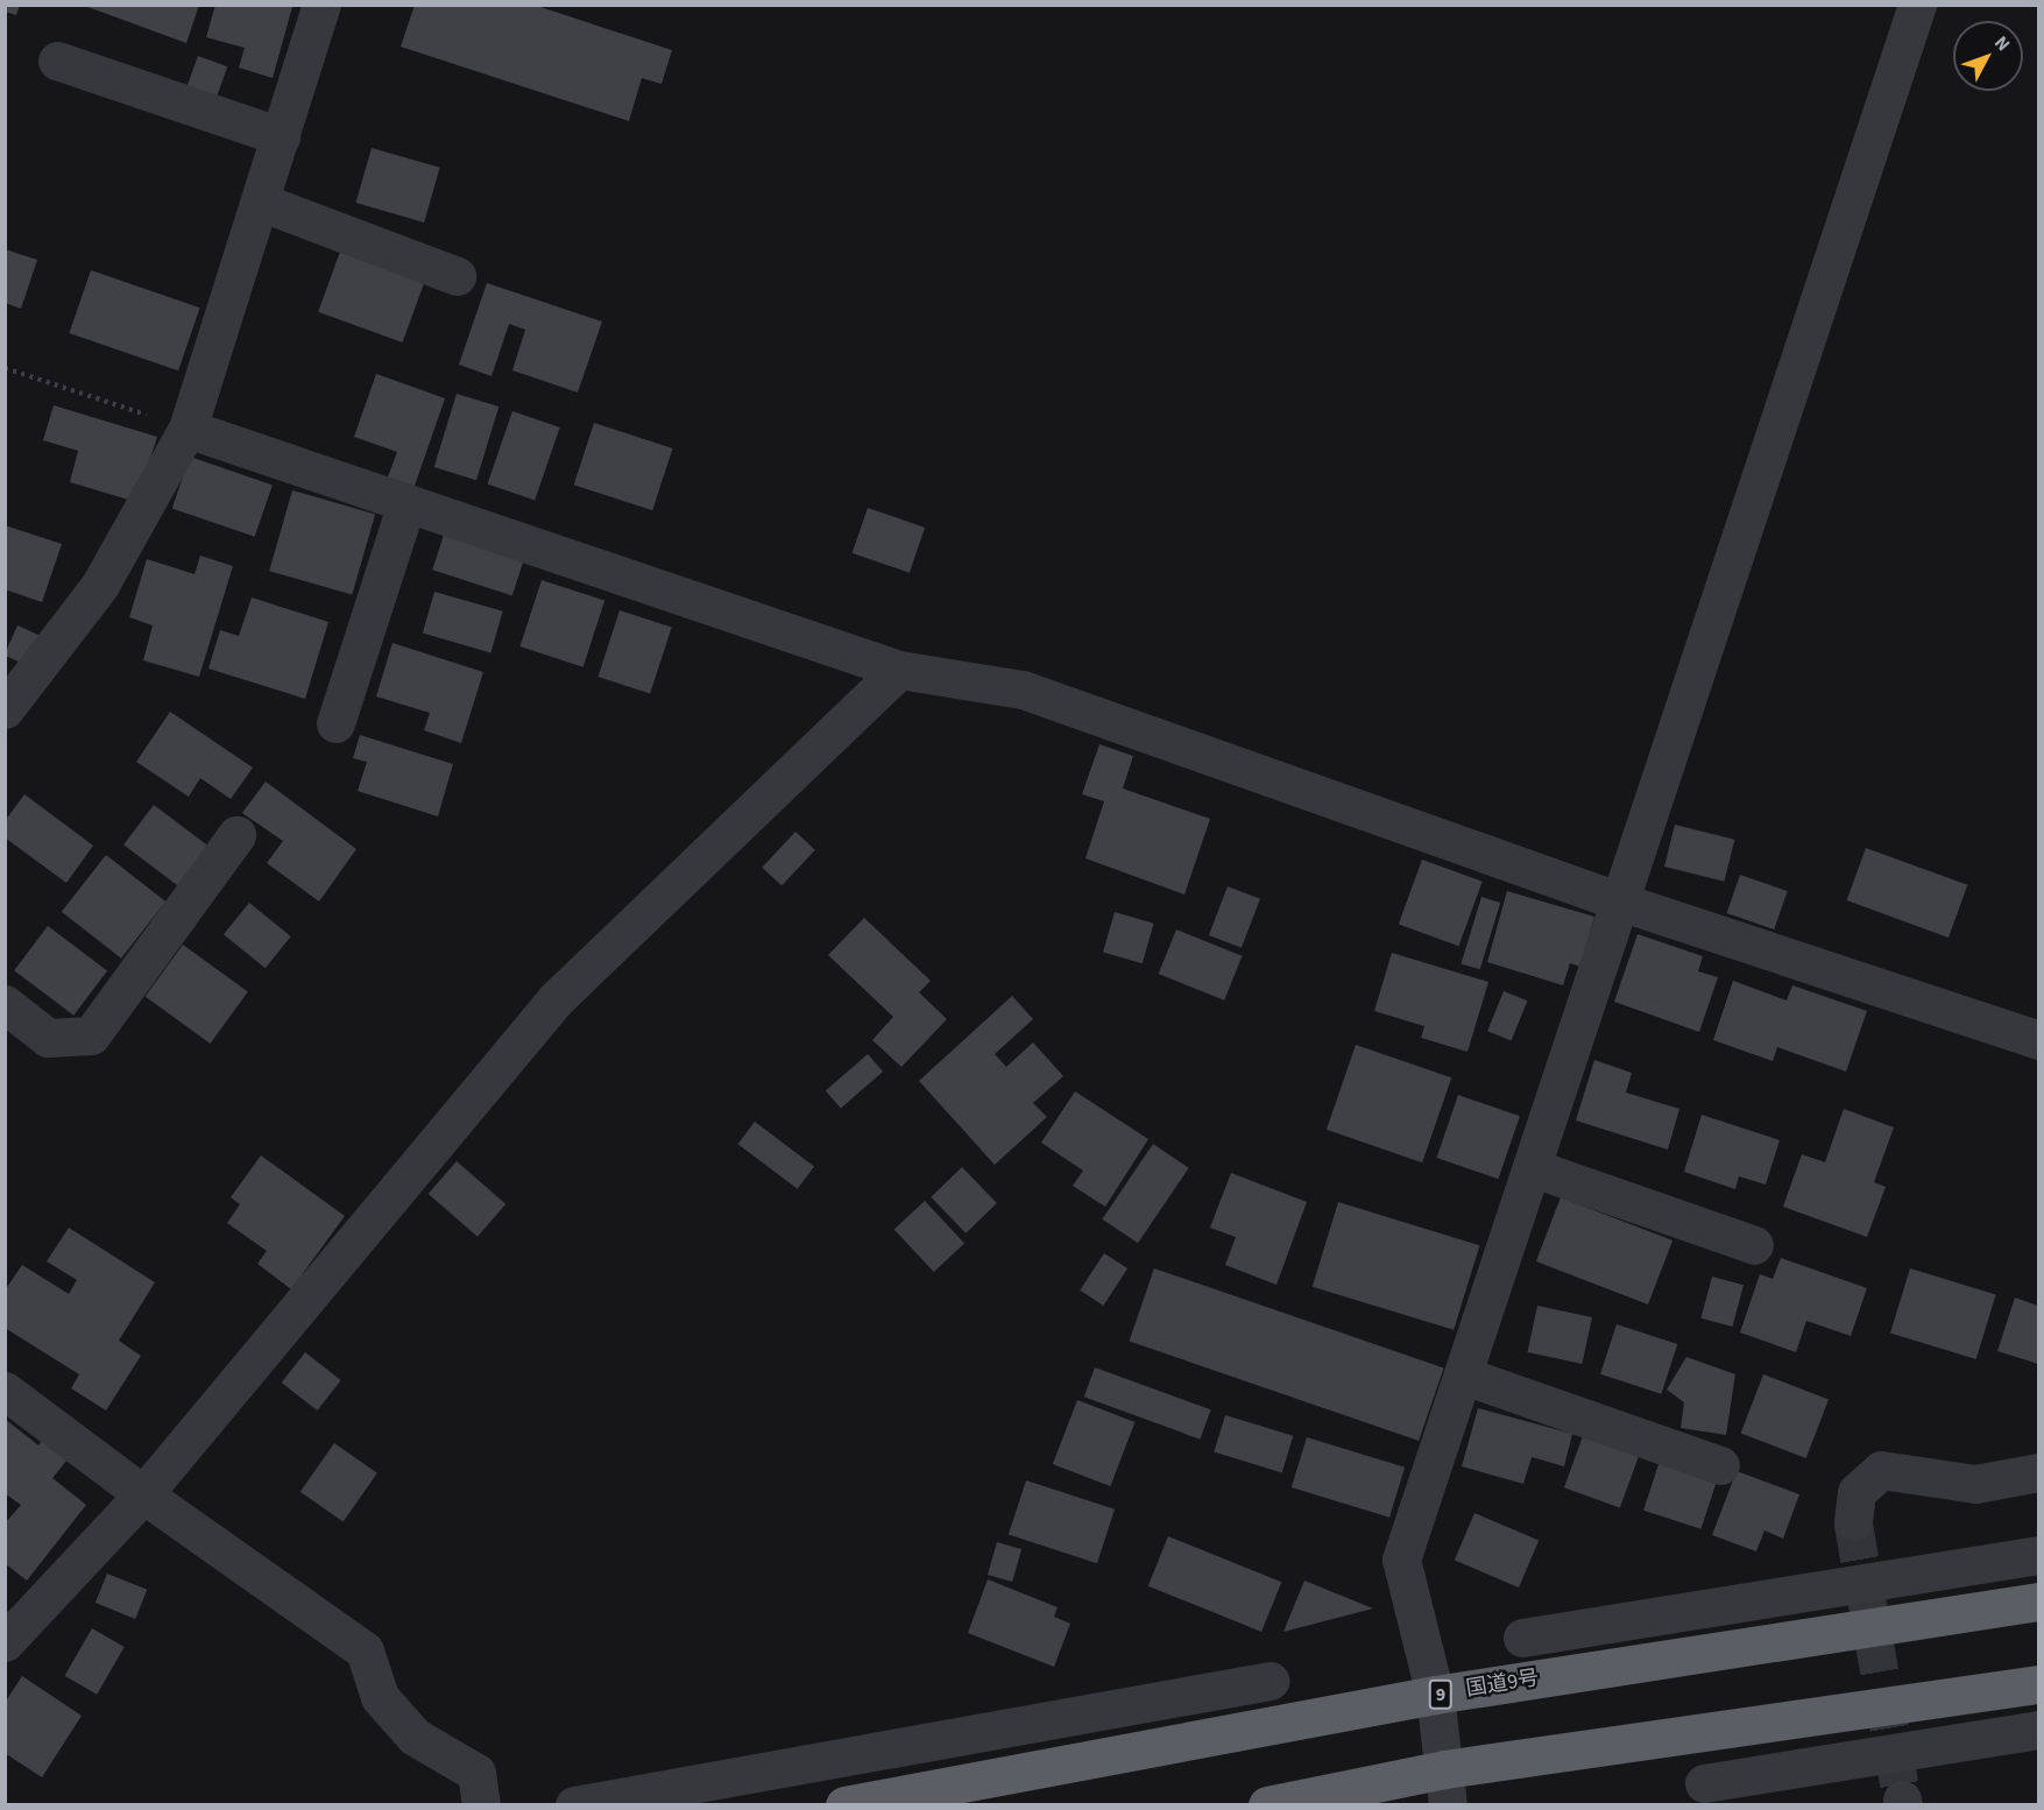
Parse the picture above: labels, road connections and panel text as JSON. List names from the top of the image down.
{
  "streets": {
    "highway": ["国道9号", "9"]
  },
  "north": "top right"
}
